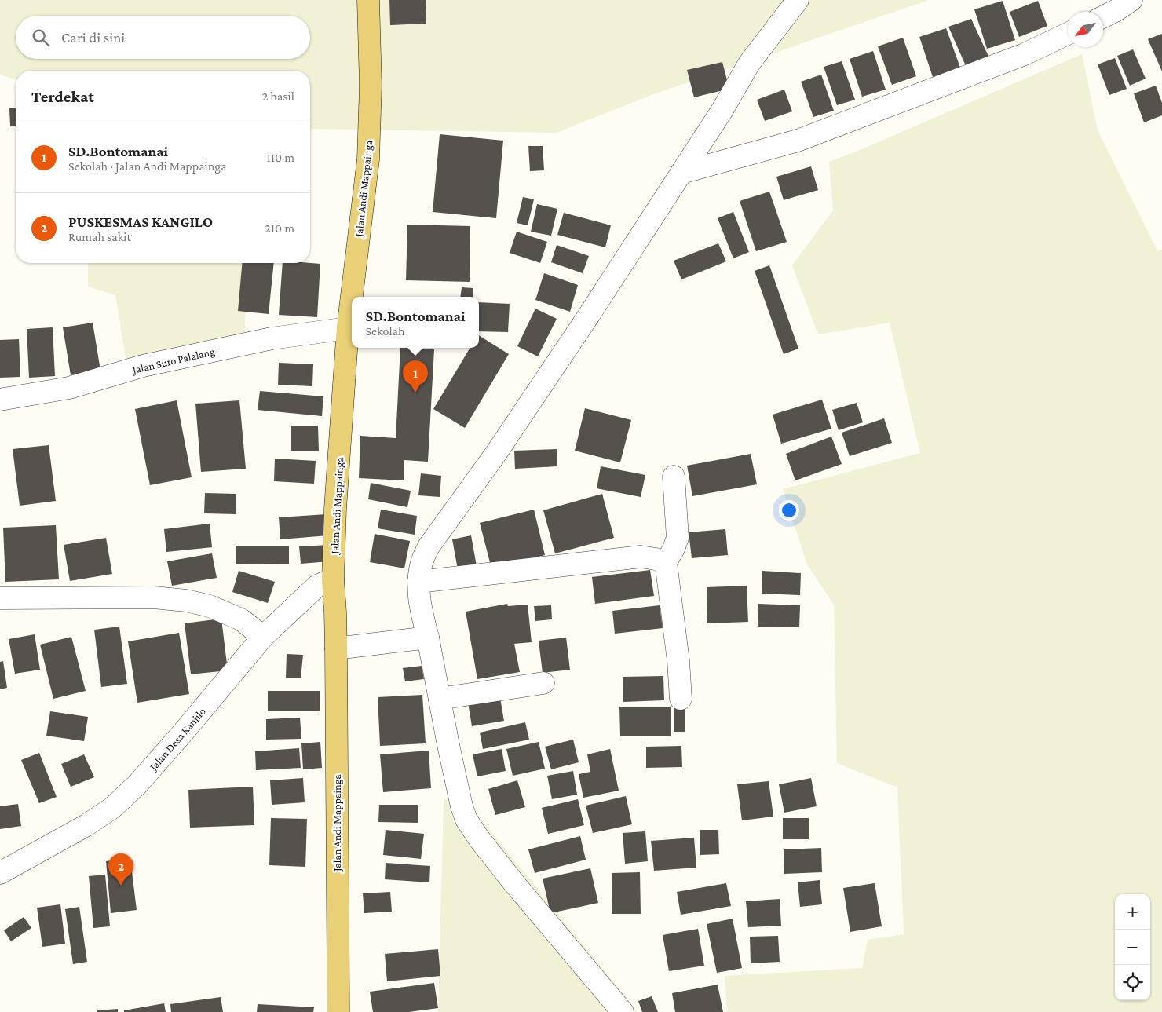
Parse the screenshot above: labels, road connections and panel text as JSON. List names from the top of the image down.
{
  "streets": {
    "main road": ["Jalan Andi Mappainga"],
    "street": ["Jalan Suro Palalang", "Jalan Desa Kanjilo"]
  },
  "crossings": [
    ["Jalan Andi Mappainga", "Jalan Suro Palalang"],
    ["Jalan Andi Mappainga", "Jalan Desa Kanjilo"]
  ],
  "north": "bottom left",
  "page": {
    "search": "Cari di sini",
    "heading": ["Terdekat", "2 hasil"],
    "list": [
      {
        "mark": "1",
        "name": "SD.Bontomanai",
        "note": "Sekolah · Jalan Andi Mappainga",
        "value": "110 m"
      },
      {
        "mark": "2",
        "name": "PUSKESMAS KANGILO",
        "note": "Rumah sakit",
        "value": "210 m"
      }
    ],
    "popup": ["SD.Bontomanai", "Sekolah"],
    "pins": ["1", "2"],
    "map_buttons": ["+", "−"]
  }
}
